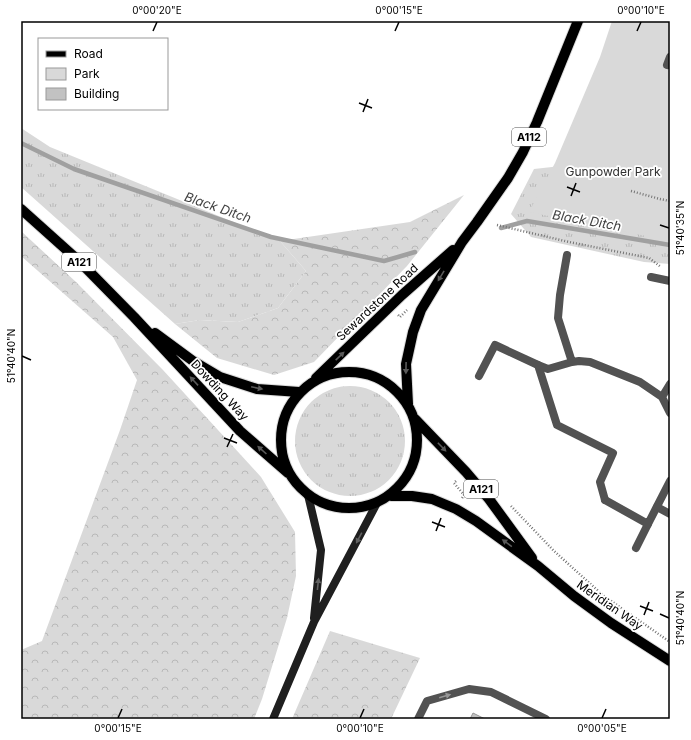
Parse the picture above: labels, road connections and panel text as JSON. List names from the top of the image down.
{
  "streets": {
    "main road": [
      "A112",
      "A121",
      "Sewardstone Road",
      "Dowding Way",
      "Meridian Way"
    ]
  },
  "crossings": [
    ["Sewardstone Road", "Dowding Way"],
    ["Sewardstone Road", "Meridian Way"],
    ["Dowding Way", "Meridian Way"]
  ],
  "water": ["Black Ditch"],
  "parks": ["Gunpowder Park"],
  "legend": ["Road", "Park", "Building"],
  "coordinates": [
    "0°00'20\"E",
    "0°00'15\"E",
    "0°00'10\"E",
    "51°40'35\"N",
    "51°40'40\"N",
    "0°00'05\"E"
  ]
}
